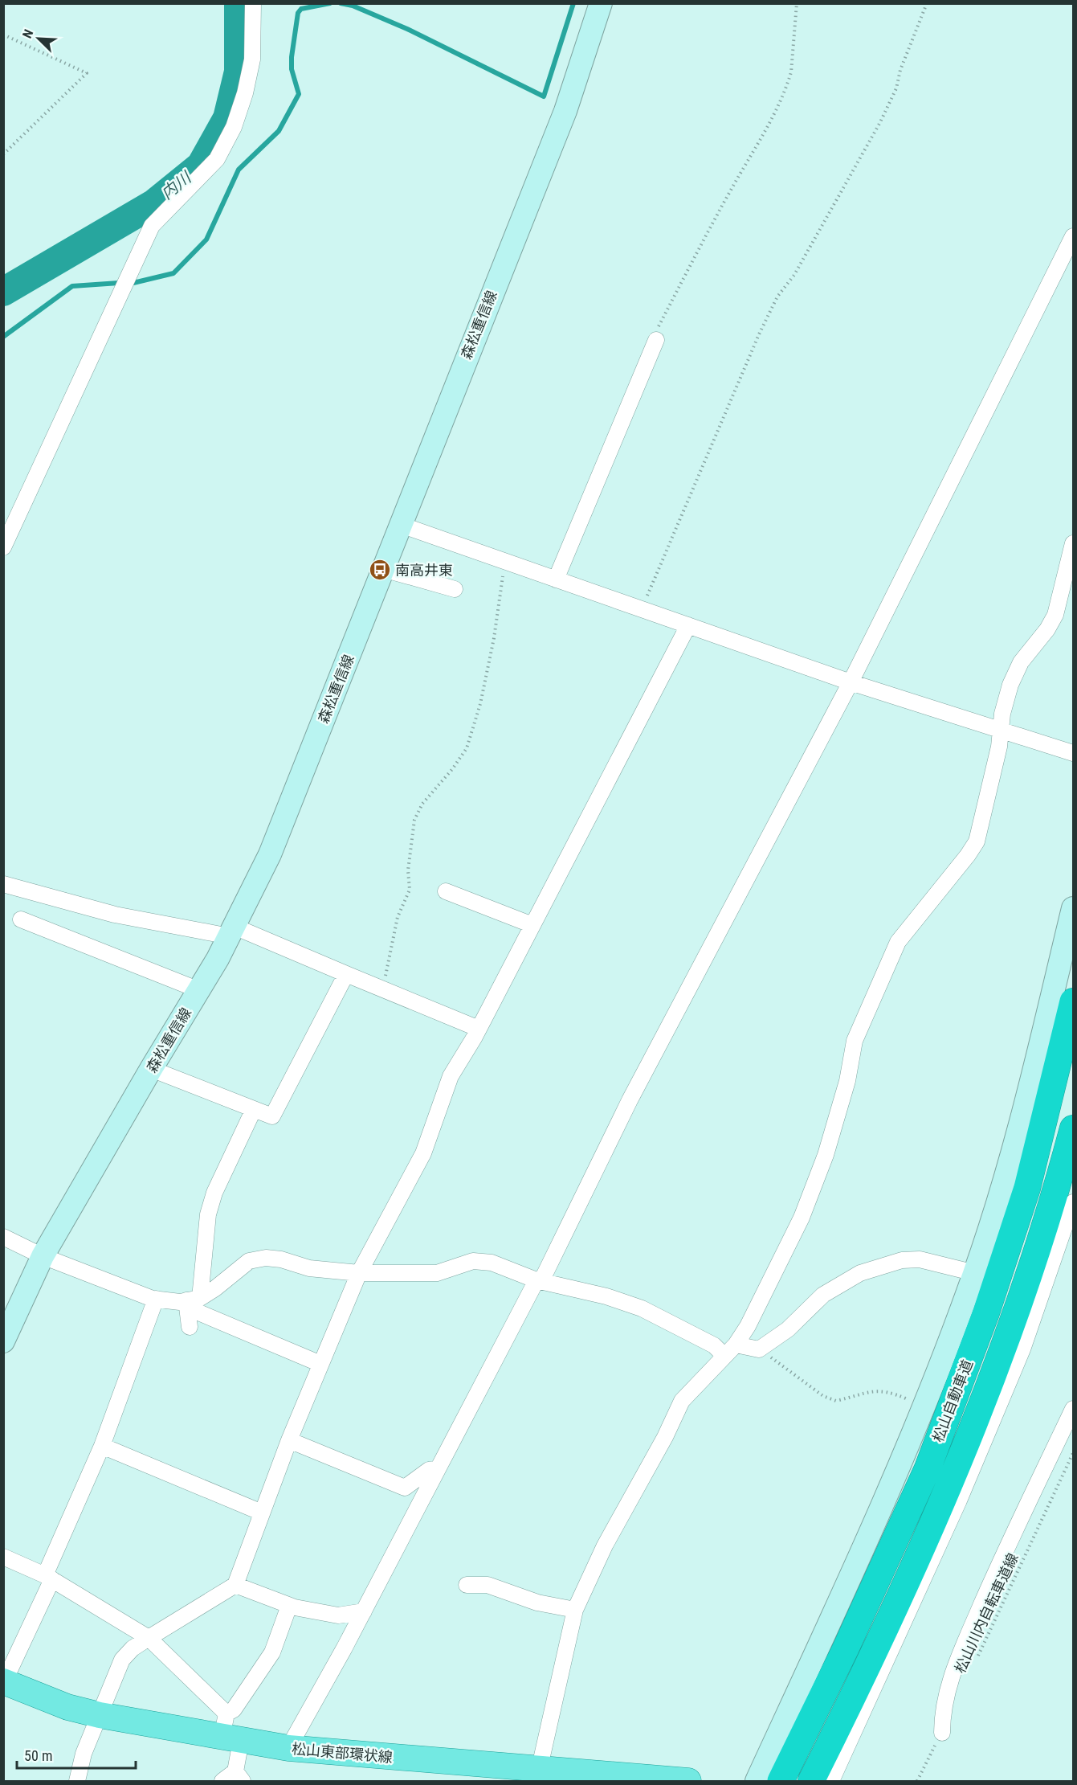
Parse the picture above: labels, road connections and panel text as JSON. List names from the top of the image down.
{
  "streets": {
    "highway": ["松山自動車道"],
    "main road": ["森松重信線", "松山東部環状線"],
    "path": ["松山川内自転車道線"]
  },
  "water": ["内川"],
  "places": {
    "bus stop": ["南高井東"]
  },
  "scale_bar": "50 m",
  "north": "top left"
}
